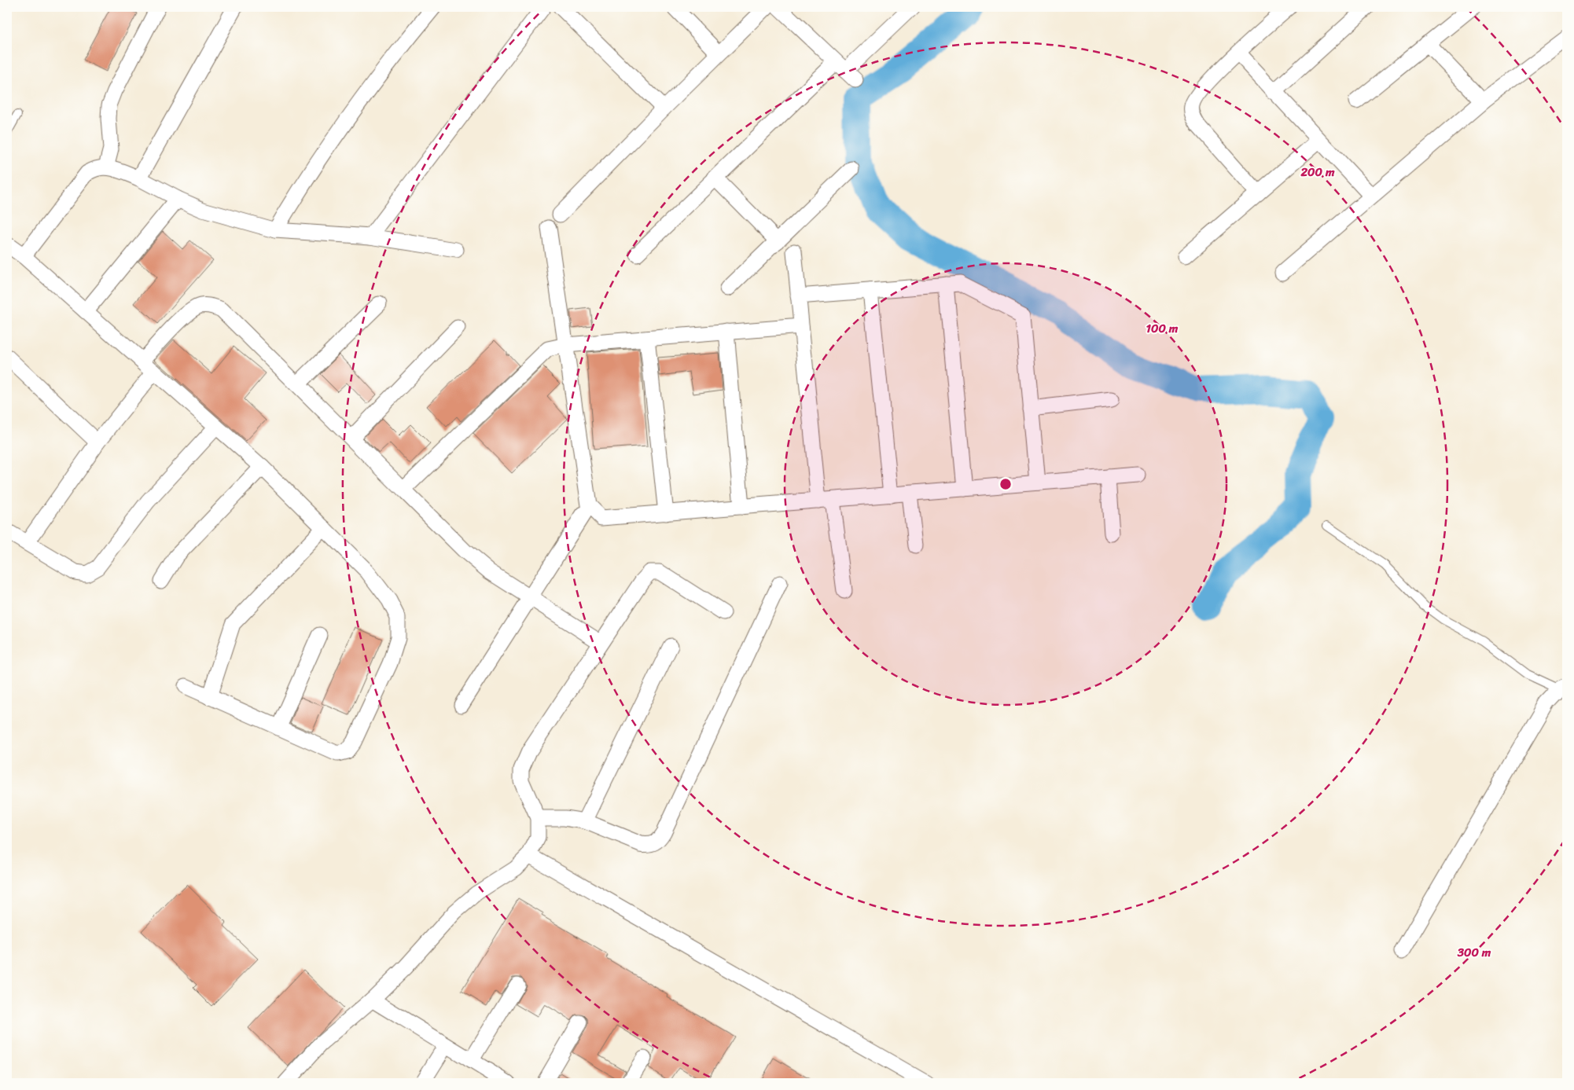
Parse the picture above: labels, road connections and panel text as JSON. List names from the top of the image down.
{
  "rings": ["200 m", "100 m", "300 m"]
}
